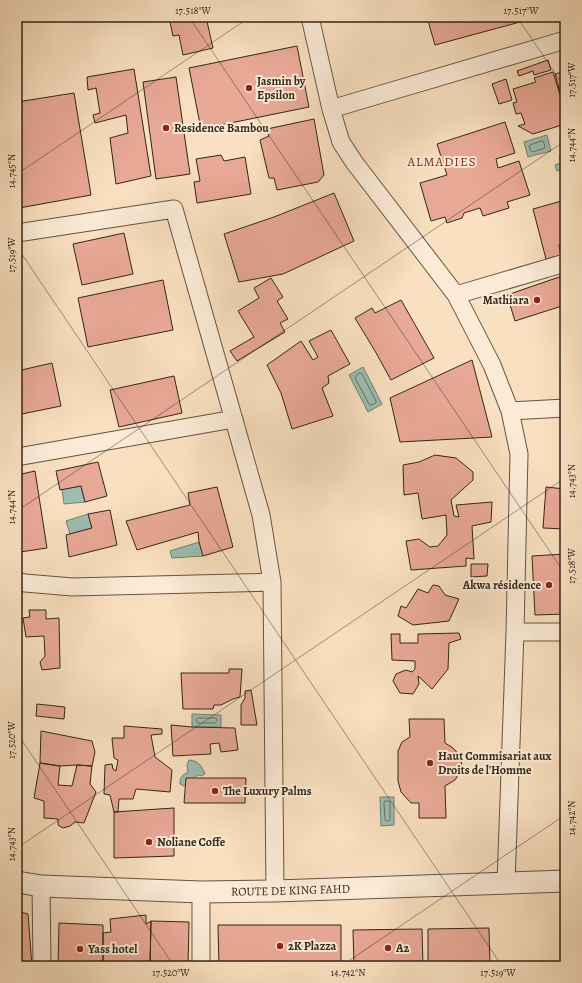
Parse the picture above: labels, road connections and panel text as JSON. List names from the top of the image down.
{
  "streets": {
    "street": ["ROUTE DE KING FAHD"]
  },
  "districts": ["ALMADIES"],
  "places": [
    "Jasmin by Epsilon",
    "Residence Bambou",
    "Mathiara",
    "Akwa résidence",
    "Haut Commisariat aux Droits de l'Homme",
    "The Luxury Palms",
    "Noliane Coffe",
    "2K Plazza",
    "A2",
    "Yass hotel"
  ],
  "coordinates": [
    "17.518°W",
    "17.517°W",
    "14.744°N",
    "14.745°N",
    "17.519°W",
    "14.743°N",
    "17.520°W",
    "14.742°N"
  ]
}
